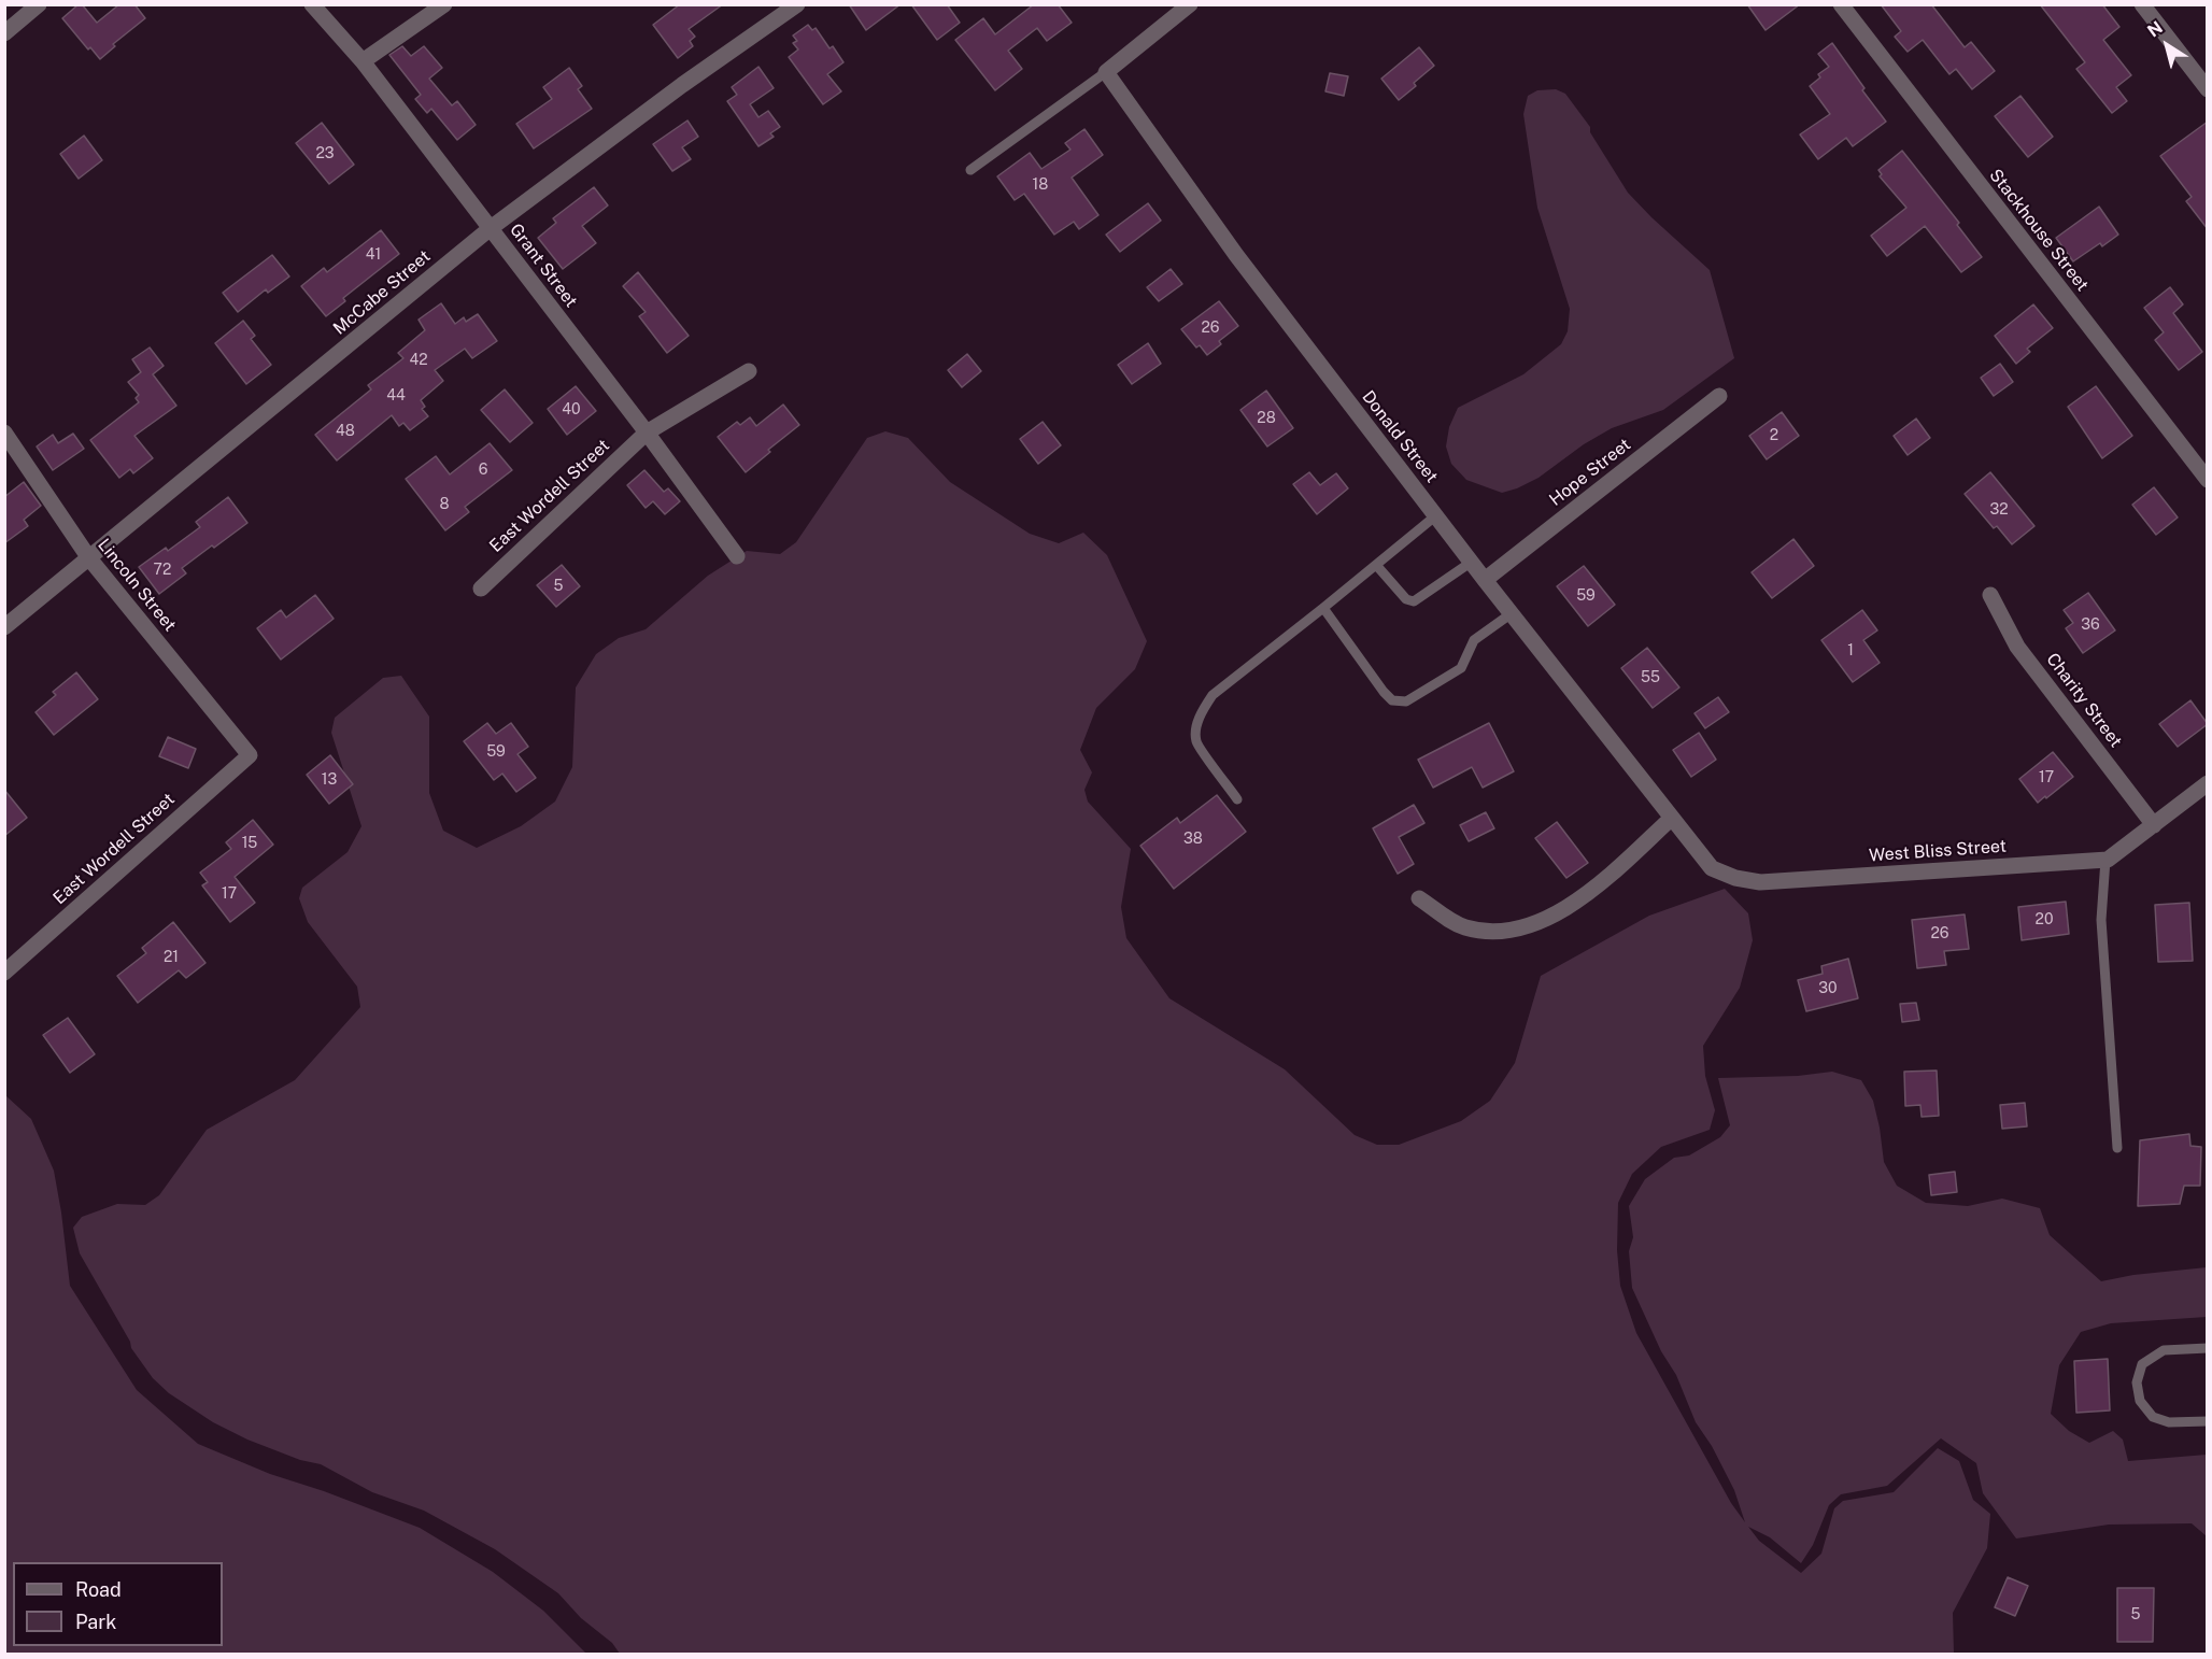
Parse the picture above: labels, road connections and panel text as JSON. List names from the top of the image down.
{
  "streets": {
    "street": [
      "Stackhouse Street",
      "Grant Street",
      "McCabe Street",
      "Donald Street",
      "Hope Street",
      "East Wordell Street",
      "Lincoln Street",
      "Charity Street",
      "West Bliss Street"
    ]
  },
  "crossings": [
    ["Grant Street", "McCabe Street"],
    ["Grant Street", "East Wordell Street"],
    ["McCabe Street", "Lincoln Street"],
    ["Donald Street", "Hope Street"],
    ["Donald Street", "West Bliss Street"],
    ["East Wordell Street", "Lincoln Street"],
    ["Charity Street", "West Bliss Street"]
  ],
  "house_numbers": [
    "23",
    "18",
    "41",
    "26",
    "42",
    "44",
    "40",
    "28",
    "48",
    "2",
    "6",
    "8",
    "32",
    "72",
    "5",
    "59",
    "36",
    "1",
    "55",
    "59",
    "17",
    "13",
    "38",
    "15",
    "17",
    "20",
    "26",
    "21",
    "30",
    "5"
  ],
  "legend": ["Road", "Park"],
  "north": "top left"
}
